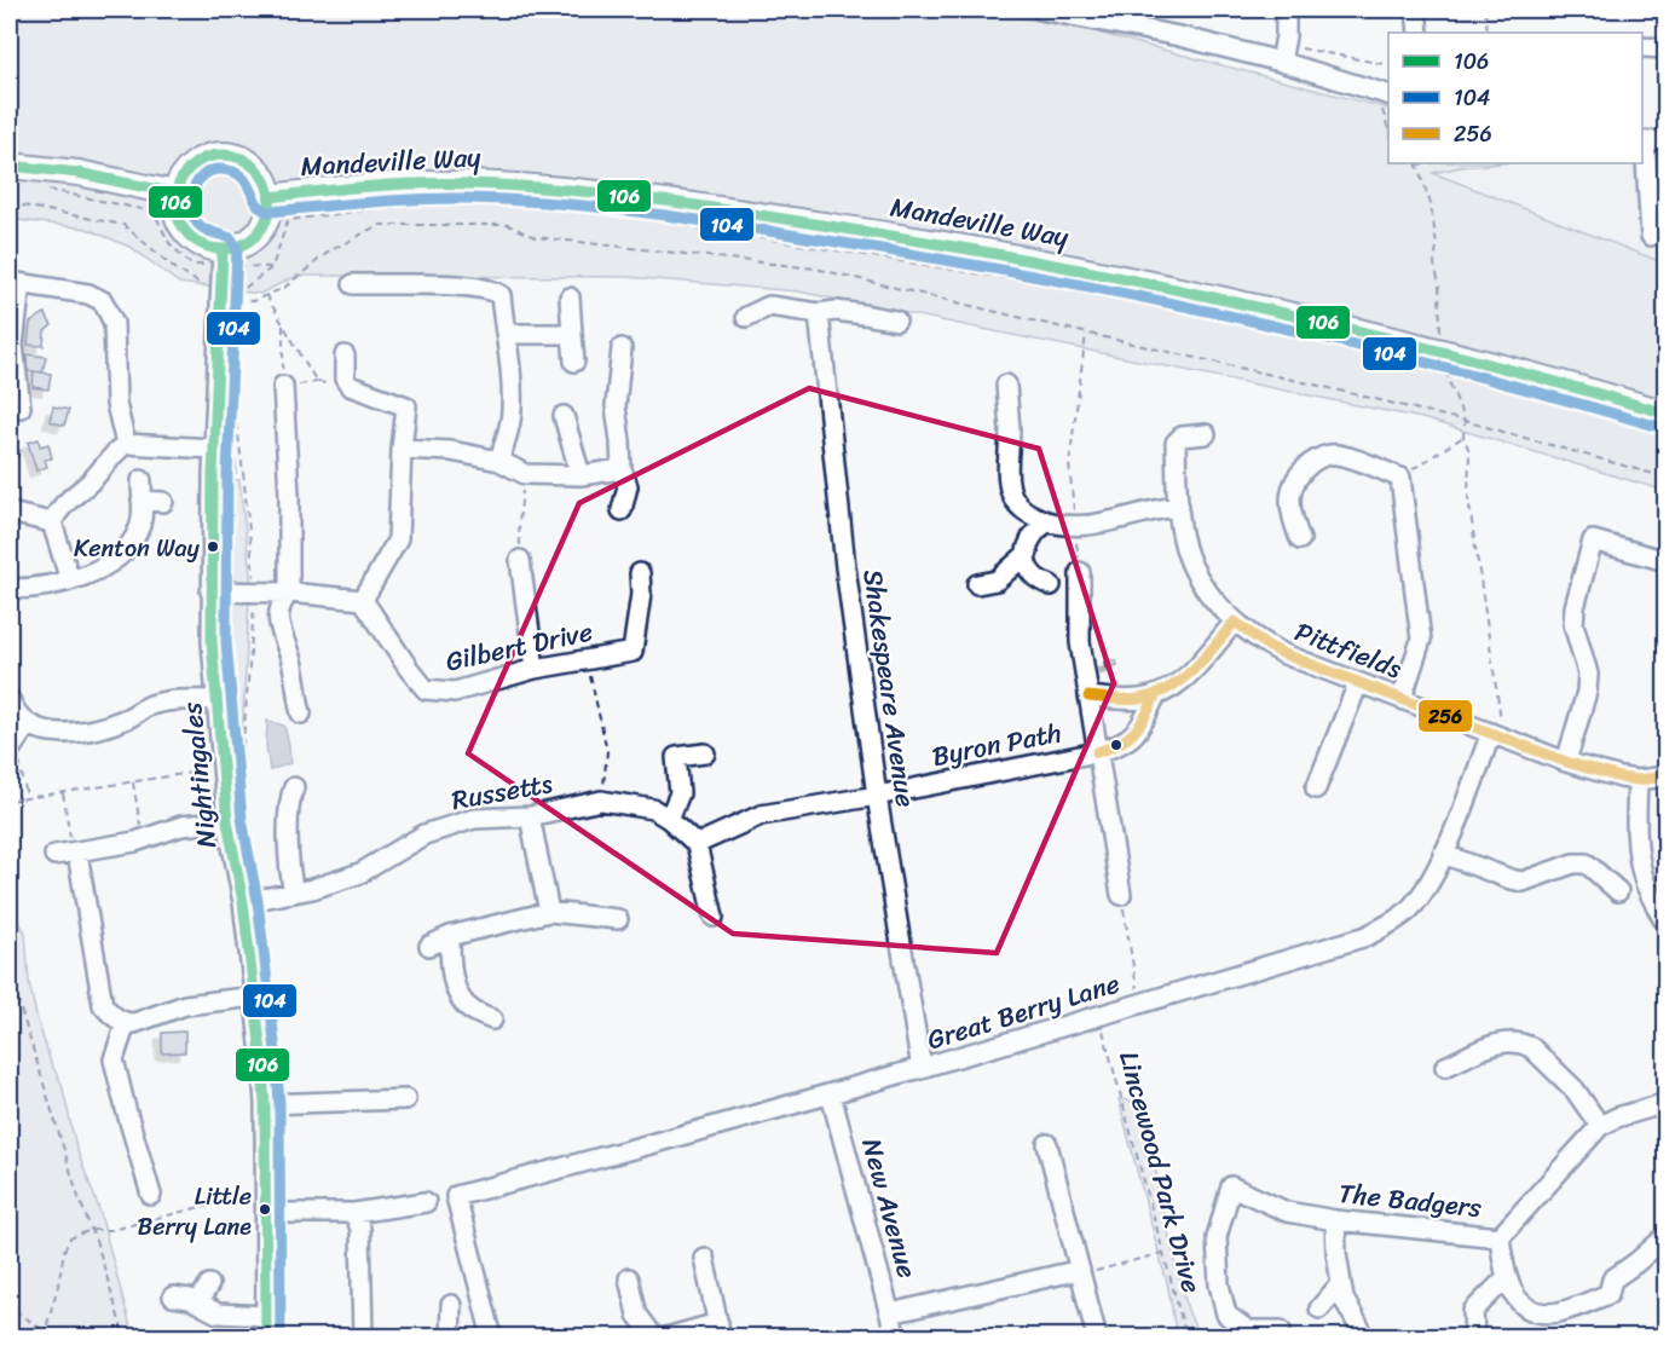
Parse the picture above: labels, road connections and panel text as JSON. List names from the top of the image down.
{
  "streets": {
    "main road": ["Mandeville Way"],
    "street": [
      "Gilbert Drive",
      "Pittfields",
      "Shakespeare Avenue",
      "Byron Path",
      "Nightingales",
      "Russetts",
      "Great Berry Lane",
      "The Badgers",
      "New Avenue"
    ],
    "path": ["Lincewood Park Drive"]
  },
  "crossings": [
    ["Mandeville Way", "Nightingales"],
    ["Pittfields", "Great Berry Lane"],
    ["Shakespeare Avenue", "Byron Path"],
    ["Shakespeare Avenue", "Great Berry Lane"],
    ["Byron Path", "Russetts"],
    ["Nightingales", "Russetts"],
    ["Great Berry Lane", "Lincewood Park Drive"],
    ["Great Berry Lane", "New Avenue"]
  ],
  "places": ["Kenton Way", "Little Berry Lane"],
  "lines": ["transit line 106", "transit line 104", "transit line 256"],
  "legend": ["106", "104", "256"]
}
